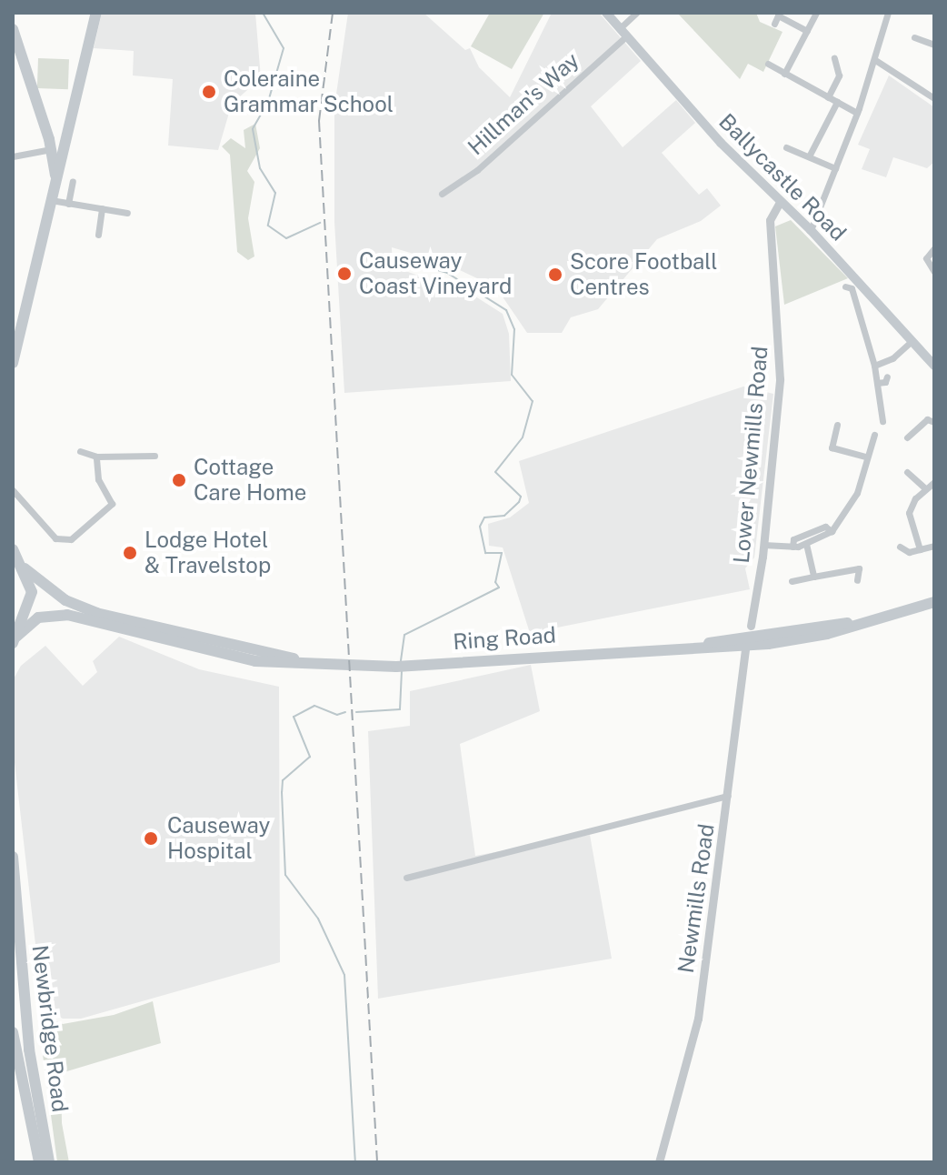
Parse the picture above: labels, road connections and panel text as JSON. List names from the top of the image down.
{
  "streets": {
    "main road": ["Ballycastle Road", "Ring Road", "Newbridge Road"],
    "street": ["Hillman's Way", "Lower Newmills Road", "Newmills Road"]
  },
  "crossings": [
    ["Hillman's Way", "Ballycastle Road"],
    ["Ballycastle Road", "Lower Newmills Road"],
    ["Lower Newmills Road", "Ring Road"],
    ["Lower Newmills Road", "Newmills Road"],
    ["Ring Road", "Newmills Road"]
  ],
  "places": [
    "Coleraine Grammar School",
    "Causeway Coast Vineyard",
    "Score Football Centres",
    "Cottage Care Home",
    "Lodge Hotel & Travelstop",
    "Causeway Hospital"
  ]
}
